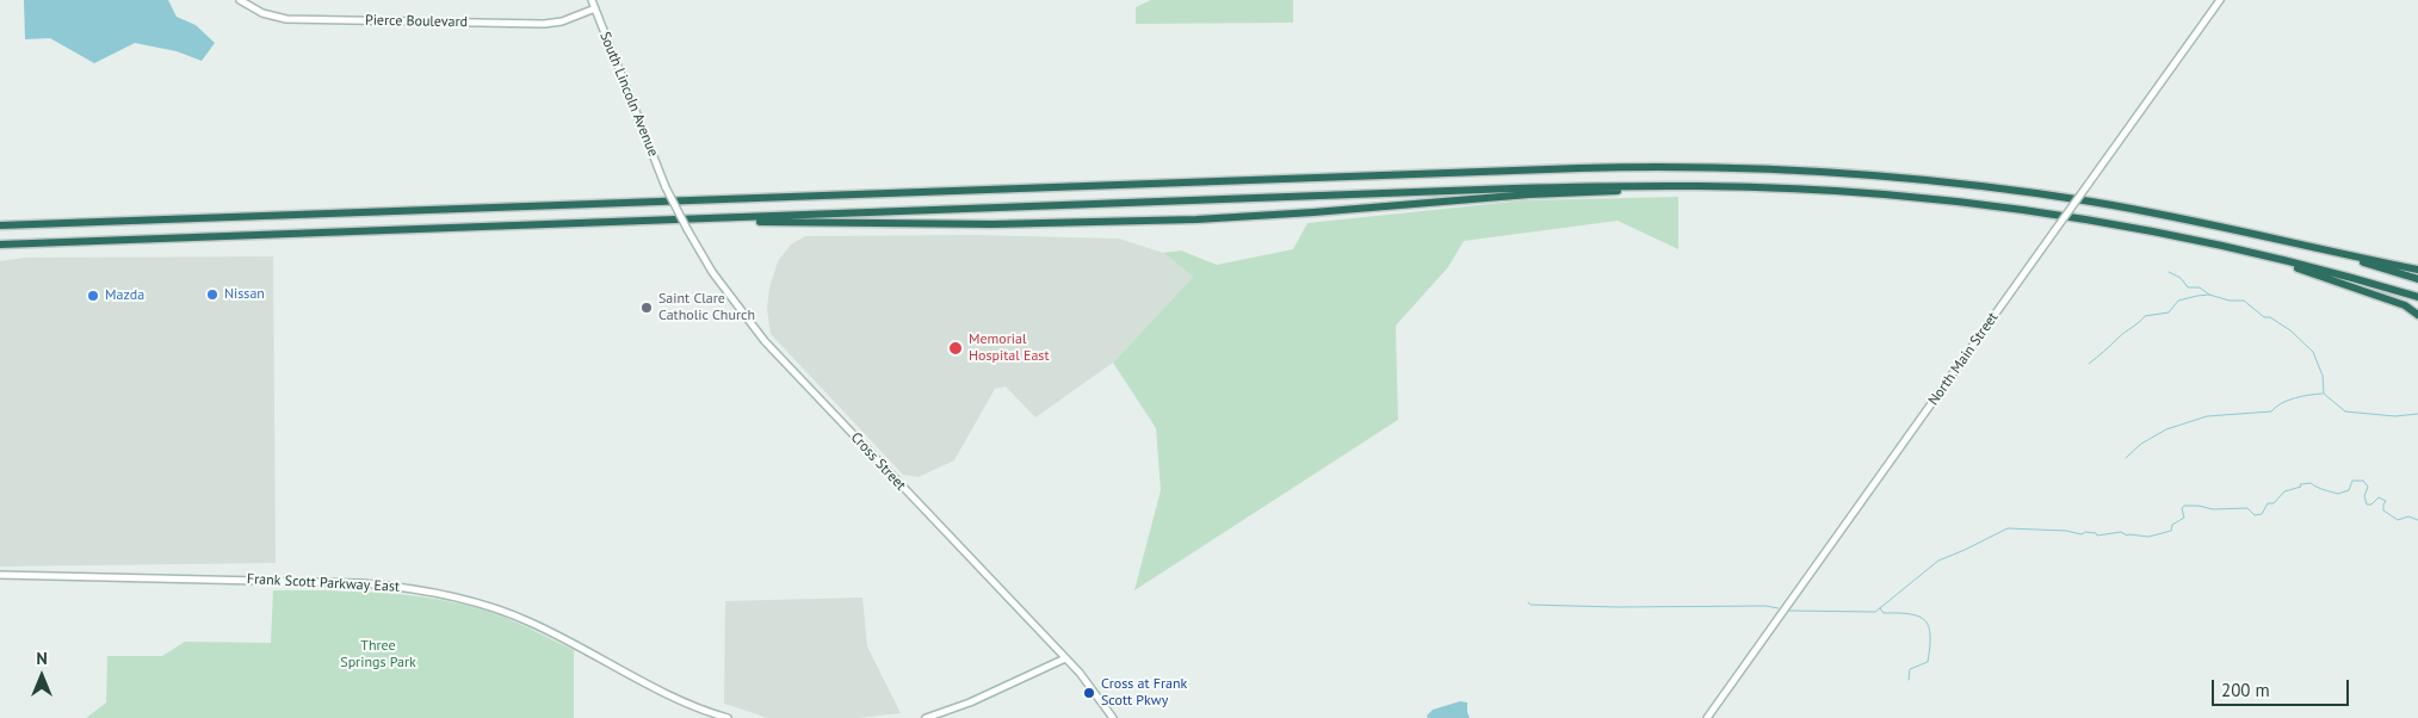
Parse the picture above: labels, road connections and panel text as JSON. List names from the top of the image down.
{
  "streets": {
    "main road": [
      "Pierce Boulevard",
      "South Lincoln Avenue",
      "North Main Street",
      "Cross Street",
      "Frank Scott Parkway East"
    ]
  },
  "crossings": [
    ["Pierce Boulevard", "South Lincoln Avenue"],
    ["South Lincoln Avenue", "Cross Street"]
  ],
  "parks": ["Three Springs Park"],
  "places": [
    "Nissan",
    "Mazda",
    "Saint Clare Catholic Church",
    "Memorial Hospital East",
    "Cross at Frank Scott Pkwy"
  ],
  "scale_bar": "200 m",
  "north": "top"
}
